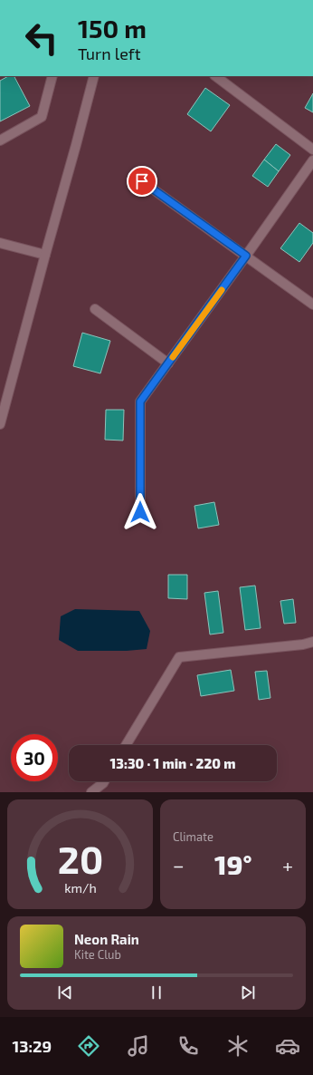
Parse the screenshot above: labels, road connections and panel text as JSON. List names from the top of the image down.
{
  "page": {
    "turn": ["150 m", "Turn left"],
    "limit": "30",
    "trip": "13:30 · 1 min · 220 m",
    "tile": "Climate",
    "heat": ["−", "19°", "+"],
    "song": ["Neon Rain", "Kite Club"],
    "tabs": "13:29",
    "gauge": ["20", "km/h"]
  }
}
